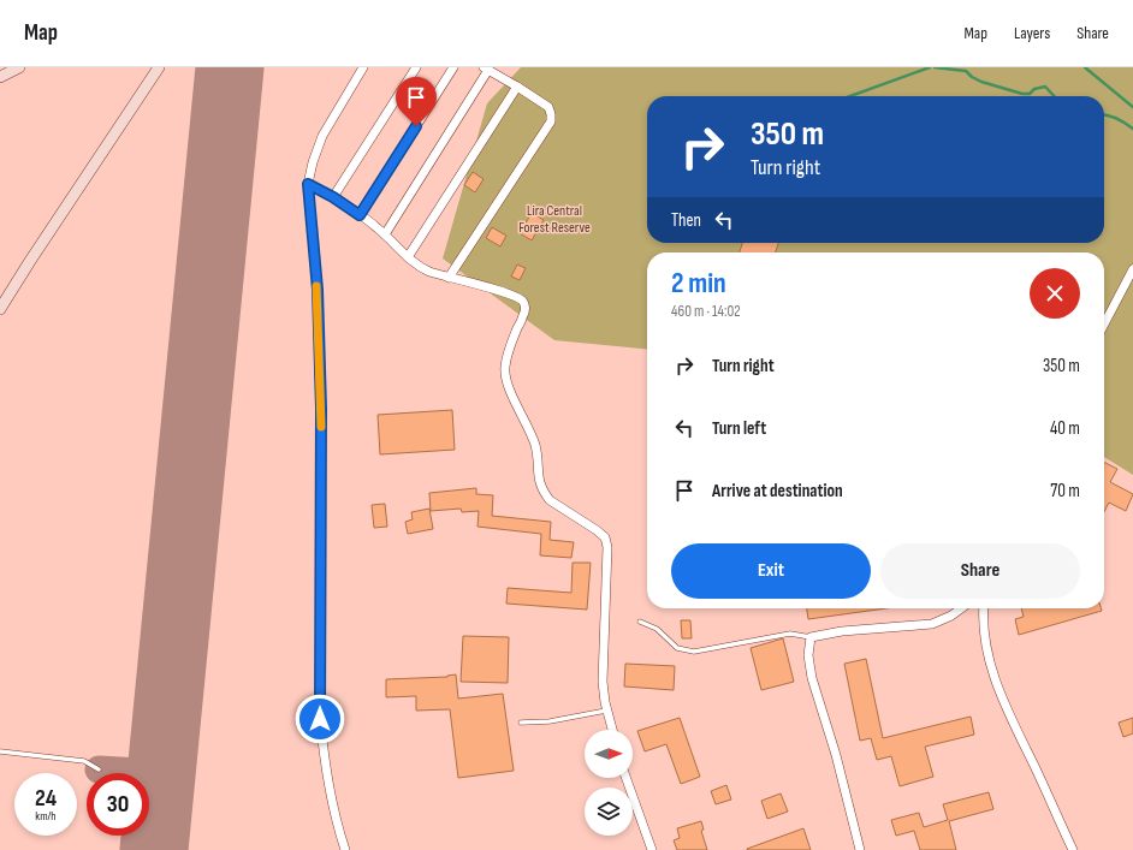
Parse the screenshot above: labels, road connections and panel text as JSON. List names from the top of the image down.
{
  "parks": ["Lira Central Forest Reserve"],
  "north": "right",
  "page": {
    "header": "Map",
    "nav": ["Map", "Layers", "Share"],
    "turn": ["350 m", "Turn right"],
    "then": "Then",
    "heading": ["2 min", "460 m · 14:02"],
    "list": [
      {
        "name": "Turn right",
        "value": "350 m"
      },
      {
        "name": "Turn left",
        "value": "40 m"
      },
      {
        "name": "Arrive at destination",
        "value": "70 m"
      }
    ],
    "buttons": ["Exit", "Share"],
    "speed": "24 km/h",
    "limit": "30"
  }
}
